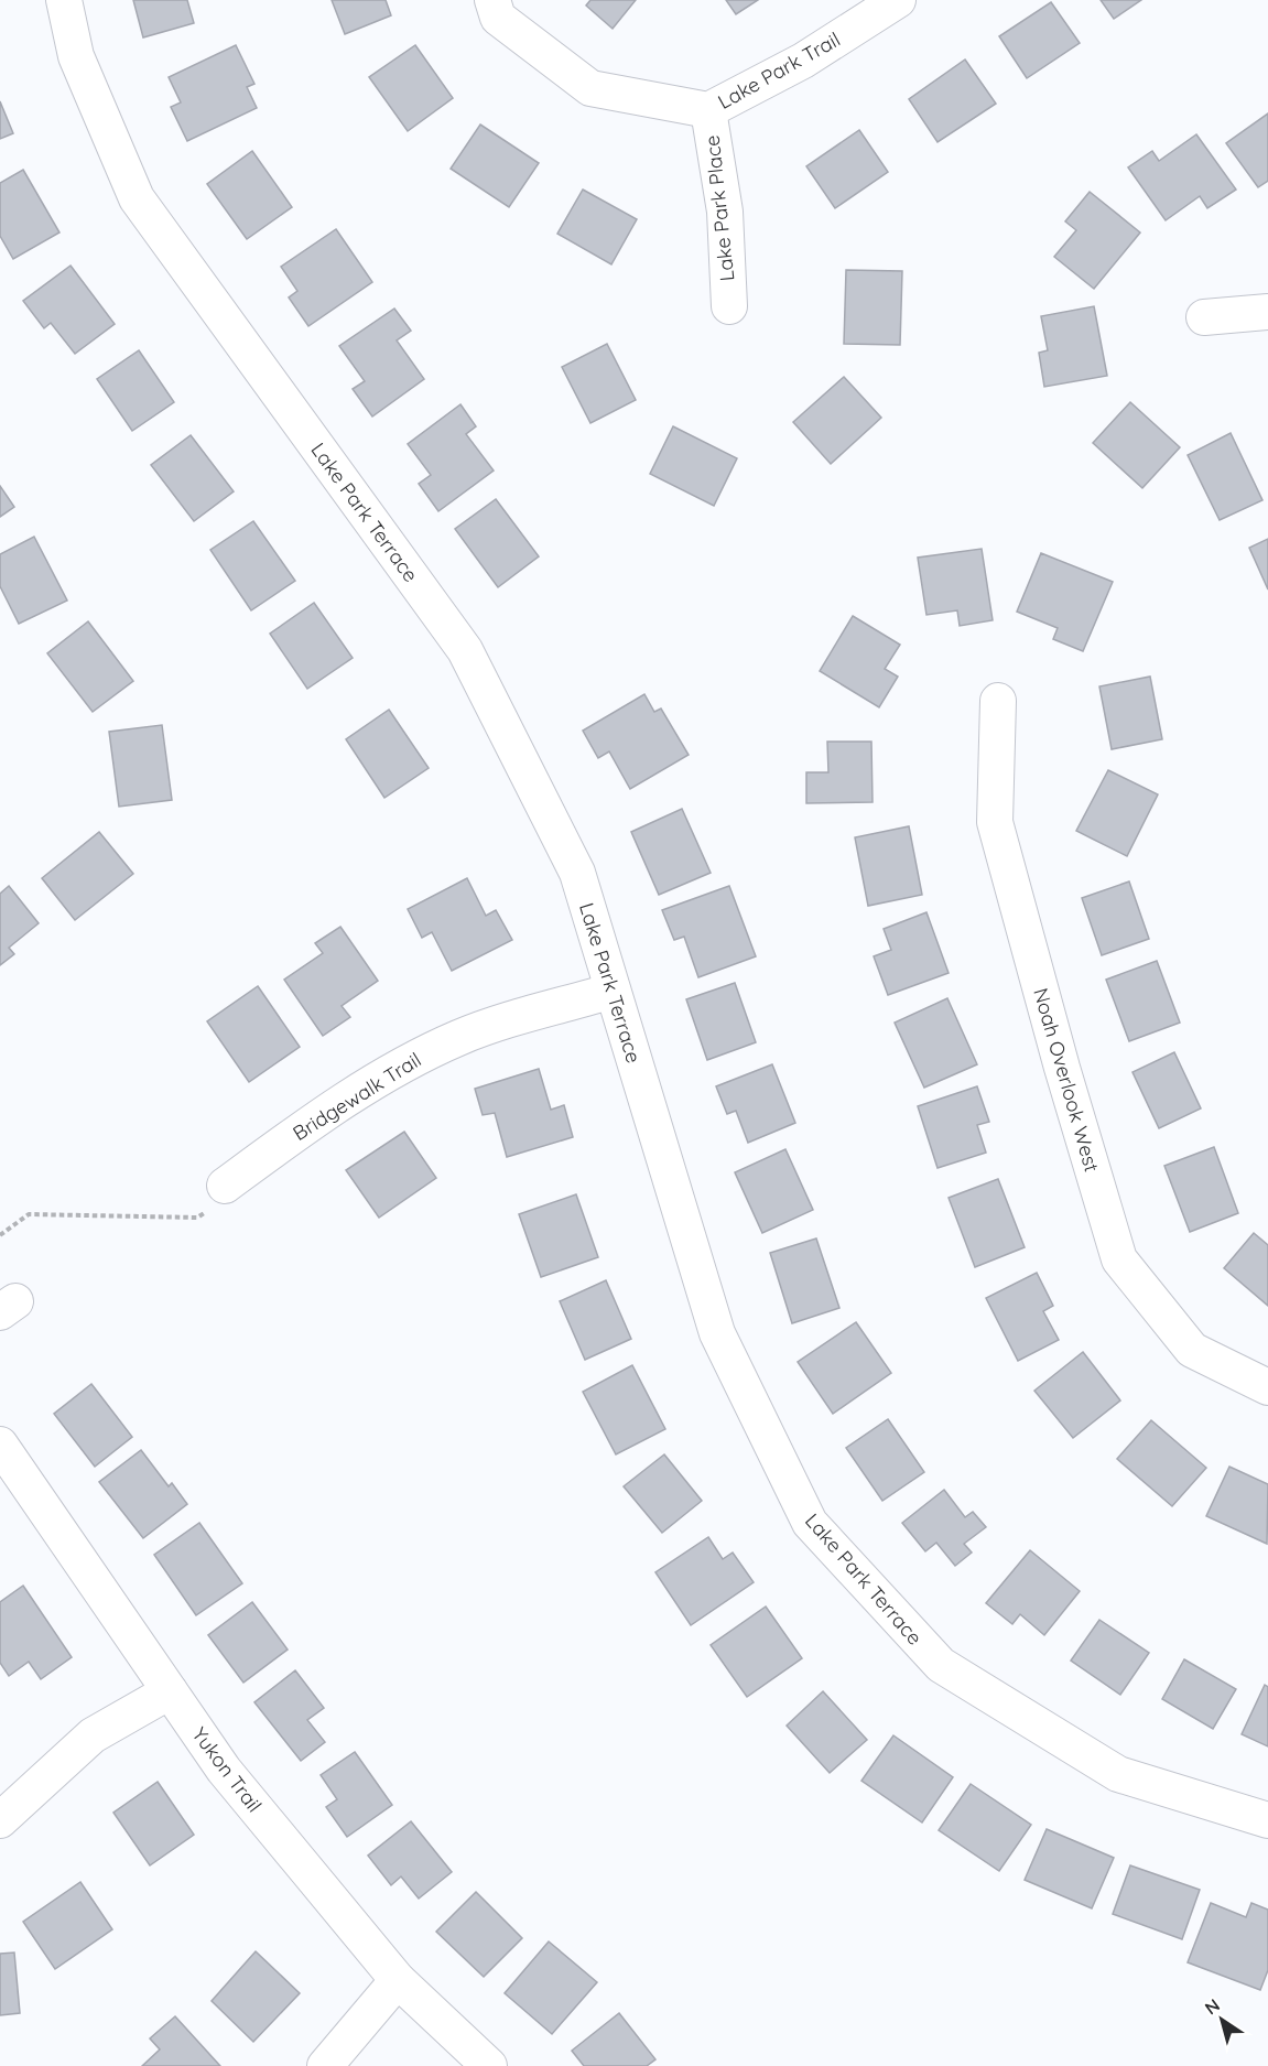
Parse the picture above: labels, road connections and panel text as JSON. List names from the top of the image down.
{
  "streets": {
    "street": [
      "Lake Park Trail",
      "Lake Park Place",
      "Lake Park Terrace",
      "Noah Overlook West",
      "Bridgewalk Trail",
      "Yukon Trail"
    ]
  },
  "crossings": [
    ["Lake Park Trail", "Lake Park Place"],
    ["Lake Park Terrace", "Bridgewalk Trail"]
  ],
  "north": "top left"
}
